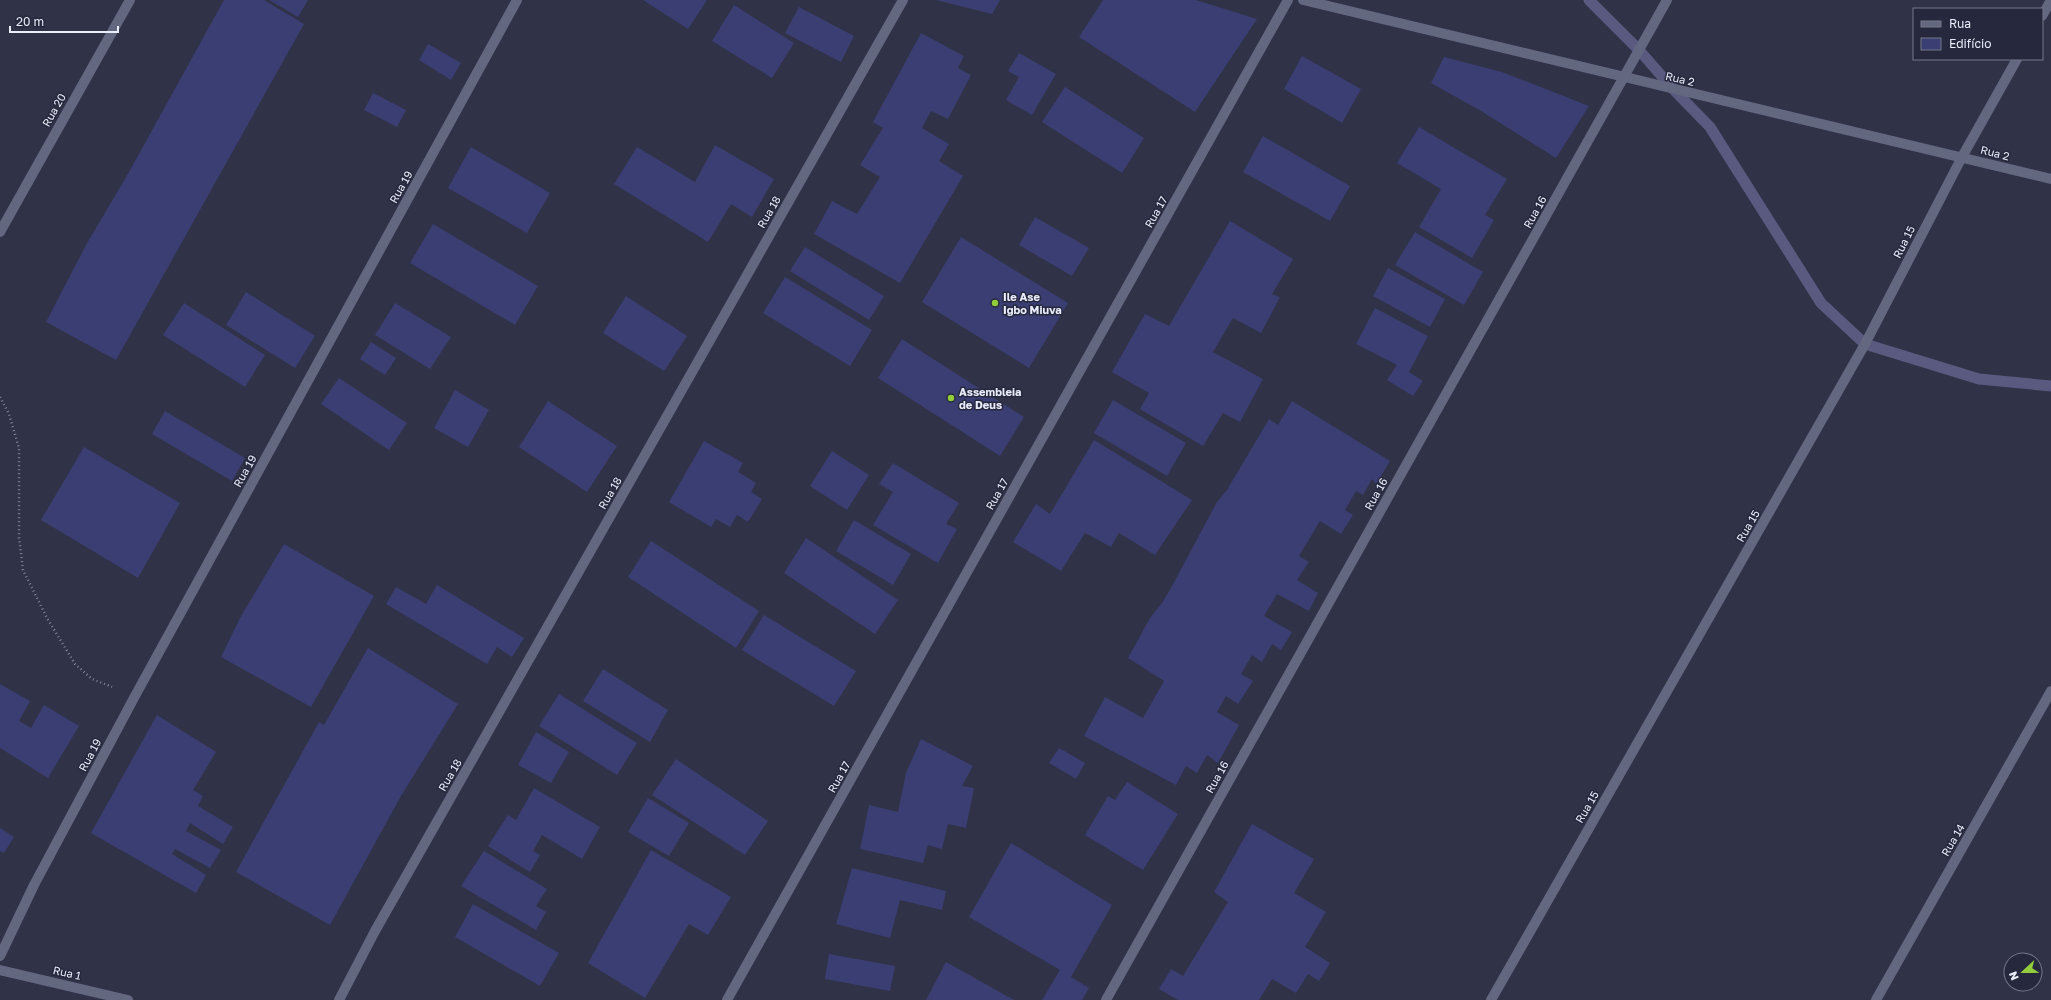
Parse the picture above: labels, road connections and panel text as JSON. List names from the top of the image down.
{
  "streets": {
    "street": [
      "Rua 2",
      "Rua 20",
      "Rua 19",
      "Rua 18",
      "Rua 17",
      "Rua 16",
      "Rua 15",
      "Rua 14",
      "Rua 1"
    ]
  },
  "crossings": [
    ["Rua 2", "Rua 16"],
    ["Rua 2", "Rua 15"]
  ],
  "places": ["Ile Ase Igbo Miuva", "Assembleia de Deus"],
  "legend": ["Rua", "Edifício"],
  "scale_bar": "20 m",
  "north": "left"
}
